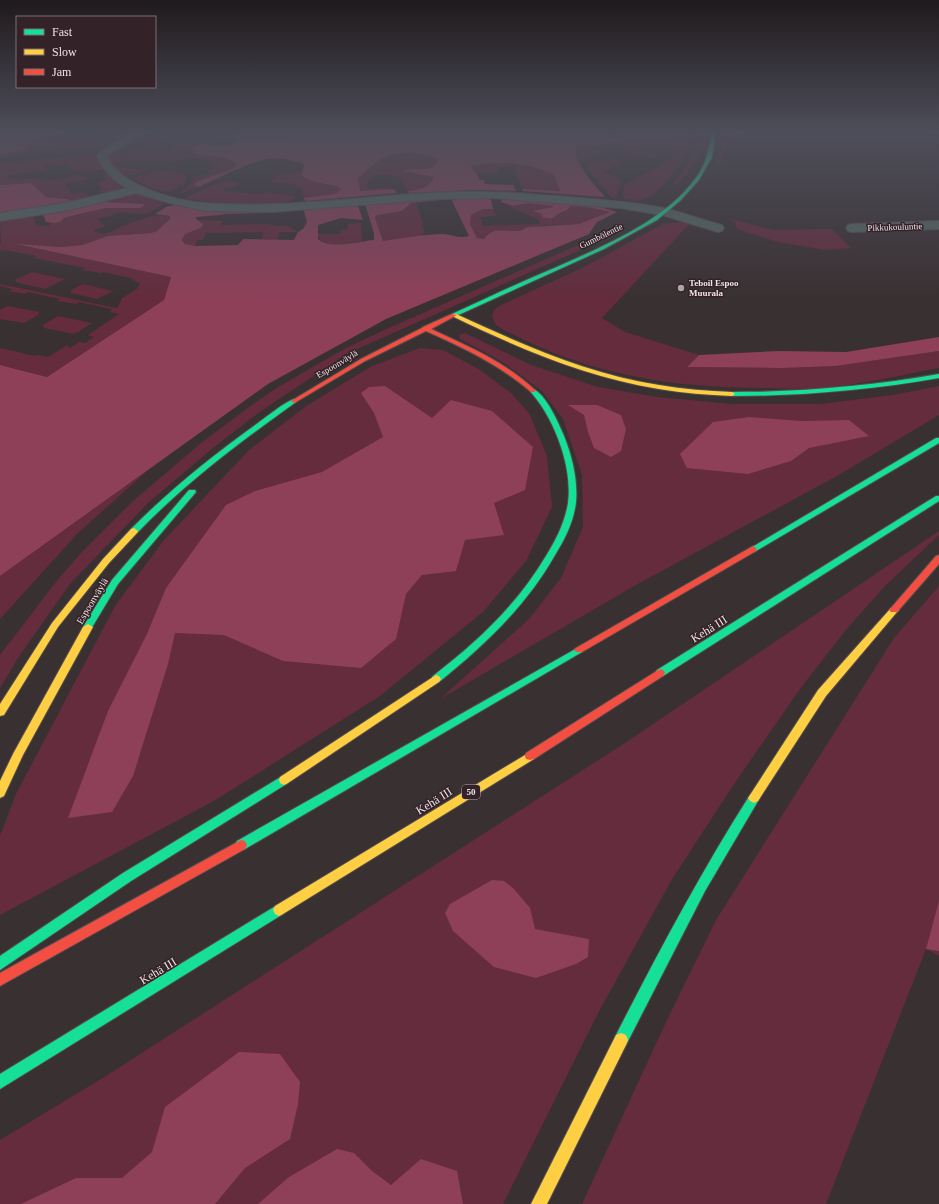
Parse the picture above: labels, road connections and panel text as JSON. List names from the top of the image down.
{
  "streets": {
    "main road": [
      "Gumbölentie",
      "Espoonväylä",
      "Kehä III",
      "50"
    ],
    "street": ["Pikkukouluntie"]
  },
  "crossings": [
    ["Gumbölentie", "Espoonväylä"]
  ],
  "places": ["Teboil Espoo Muurala"],
  "legend": ["Fast", "Slow", "Jam"]
}
